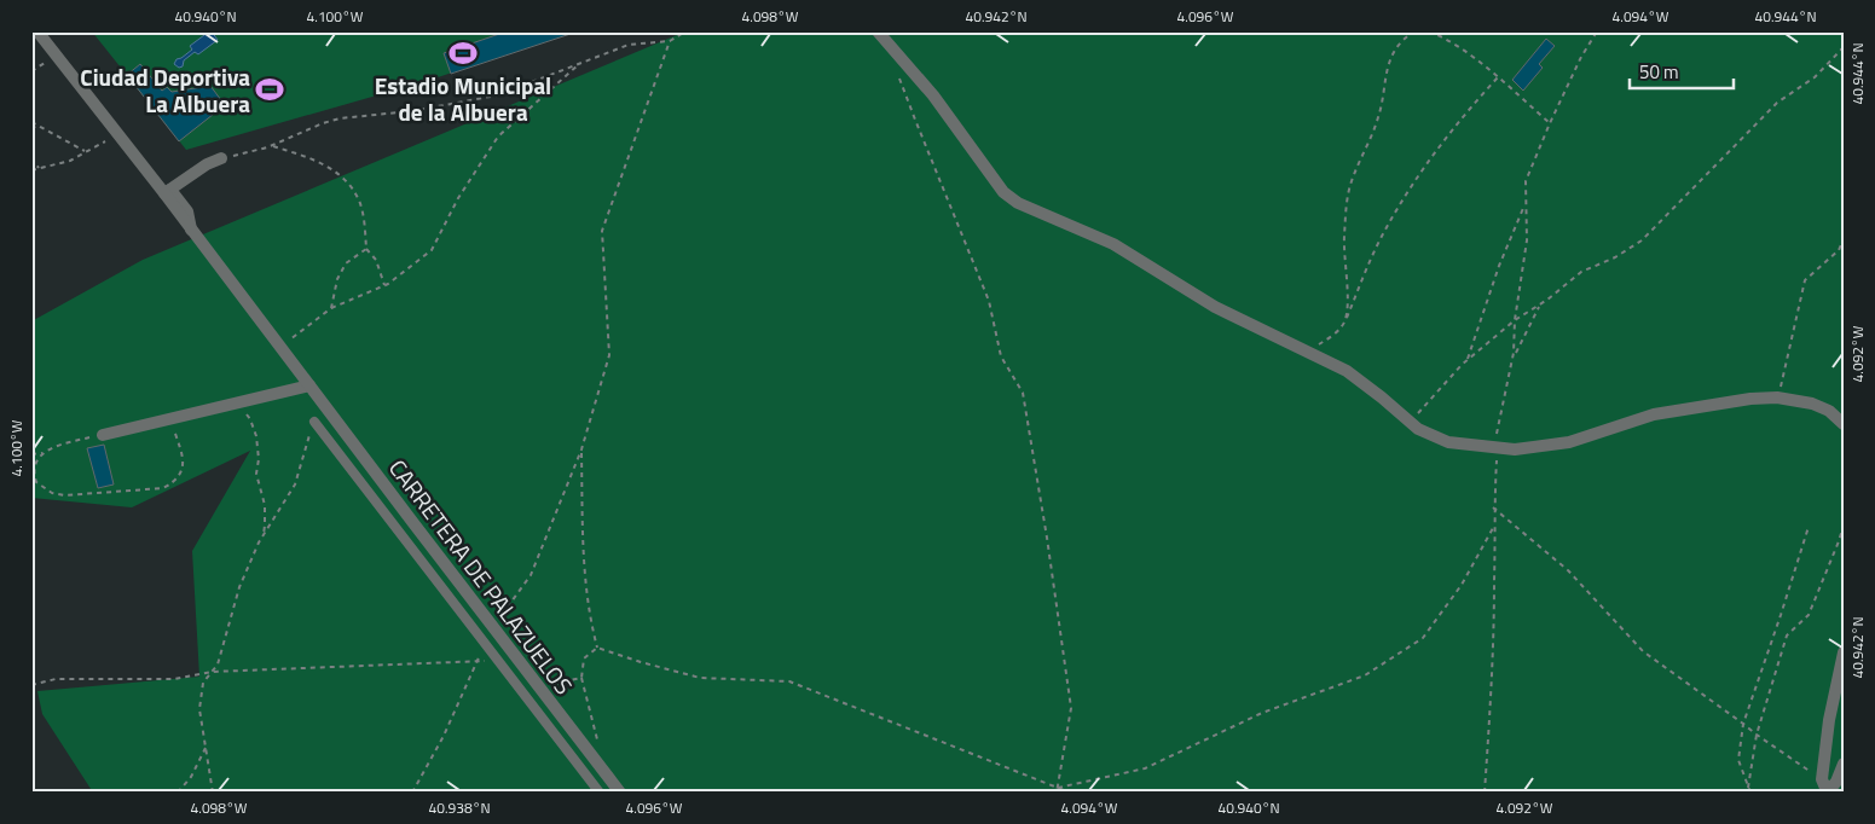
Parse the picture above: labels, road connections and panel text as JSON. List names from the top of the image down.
{
  "streets": {
    "street": ["CARRETERA DE PALAZUELOS"]
  },
  "places": {
    "sports": ["Estadio Municipal de la Albuera", "Ciudad Deportiva La Albuera"]
  },
  "scale_bar": "50 m",
  "coordinates": [
    "40.940°N",
    "4.100°W",
    "4.098°W",
    "40.942°N",
    "4.096°W",
    "4.094°W",
    "40.944°N",
    "4.092°W",
    "40.938°N"
  ]
}
